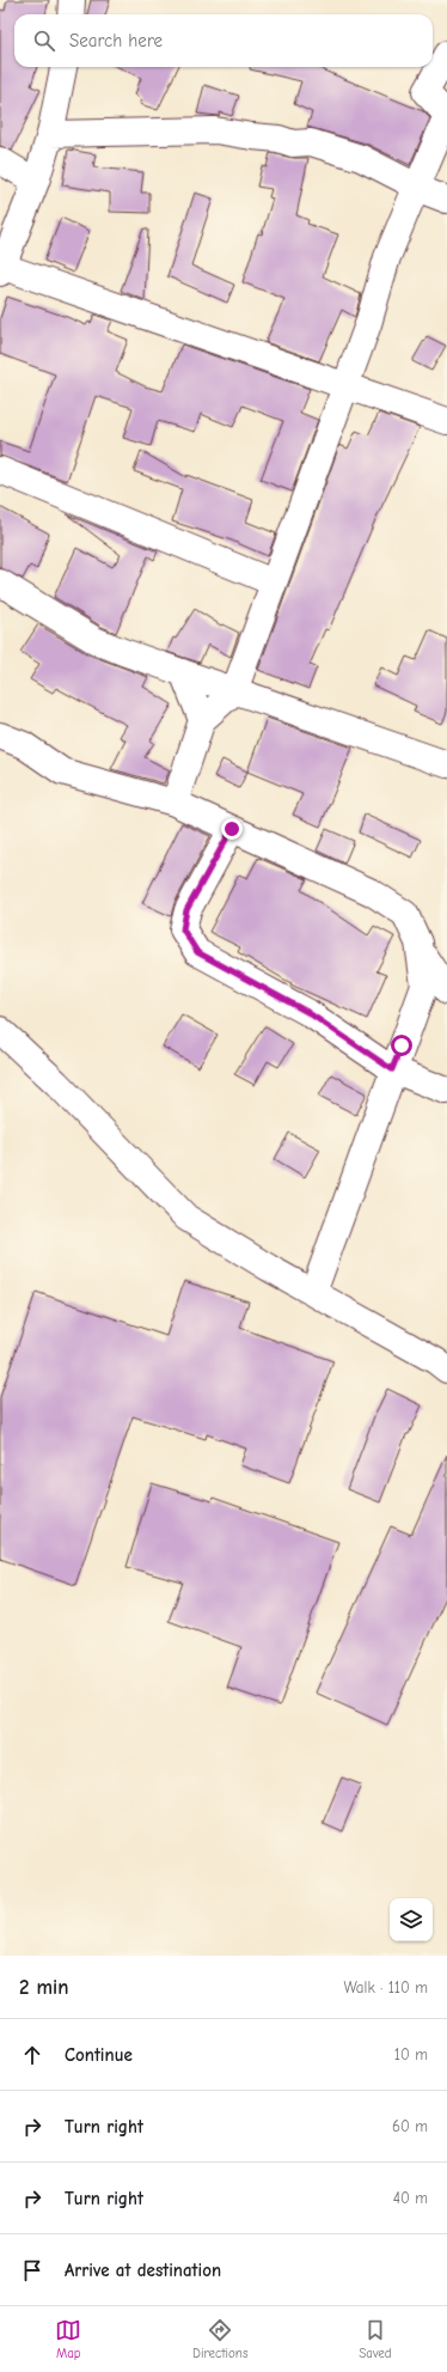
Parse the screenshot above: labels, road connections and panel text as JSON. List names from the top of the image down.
{
  "page": {
    "search": "Search here",
    "heading": ["2 min", "Walk · 110 m"],
    "list": [
      ["Continue", "10 m"],
      ["Turn right", "60 m"],
      ["Turn right", "40 m"],
      "Arrive at destination"
    ],
    "nav": ["Map", "Directions", "Saved"]
  }
}
